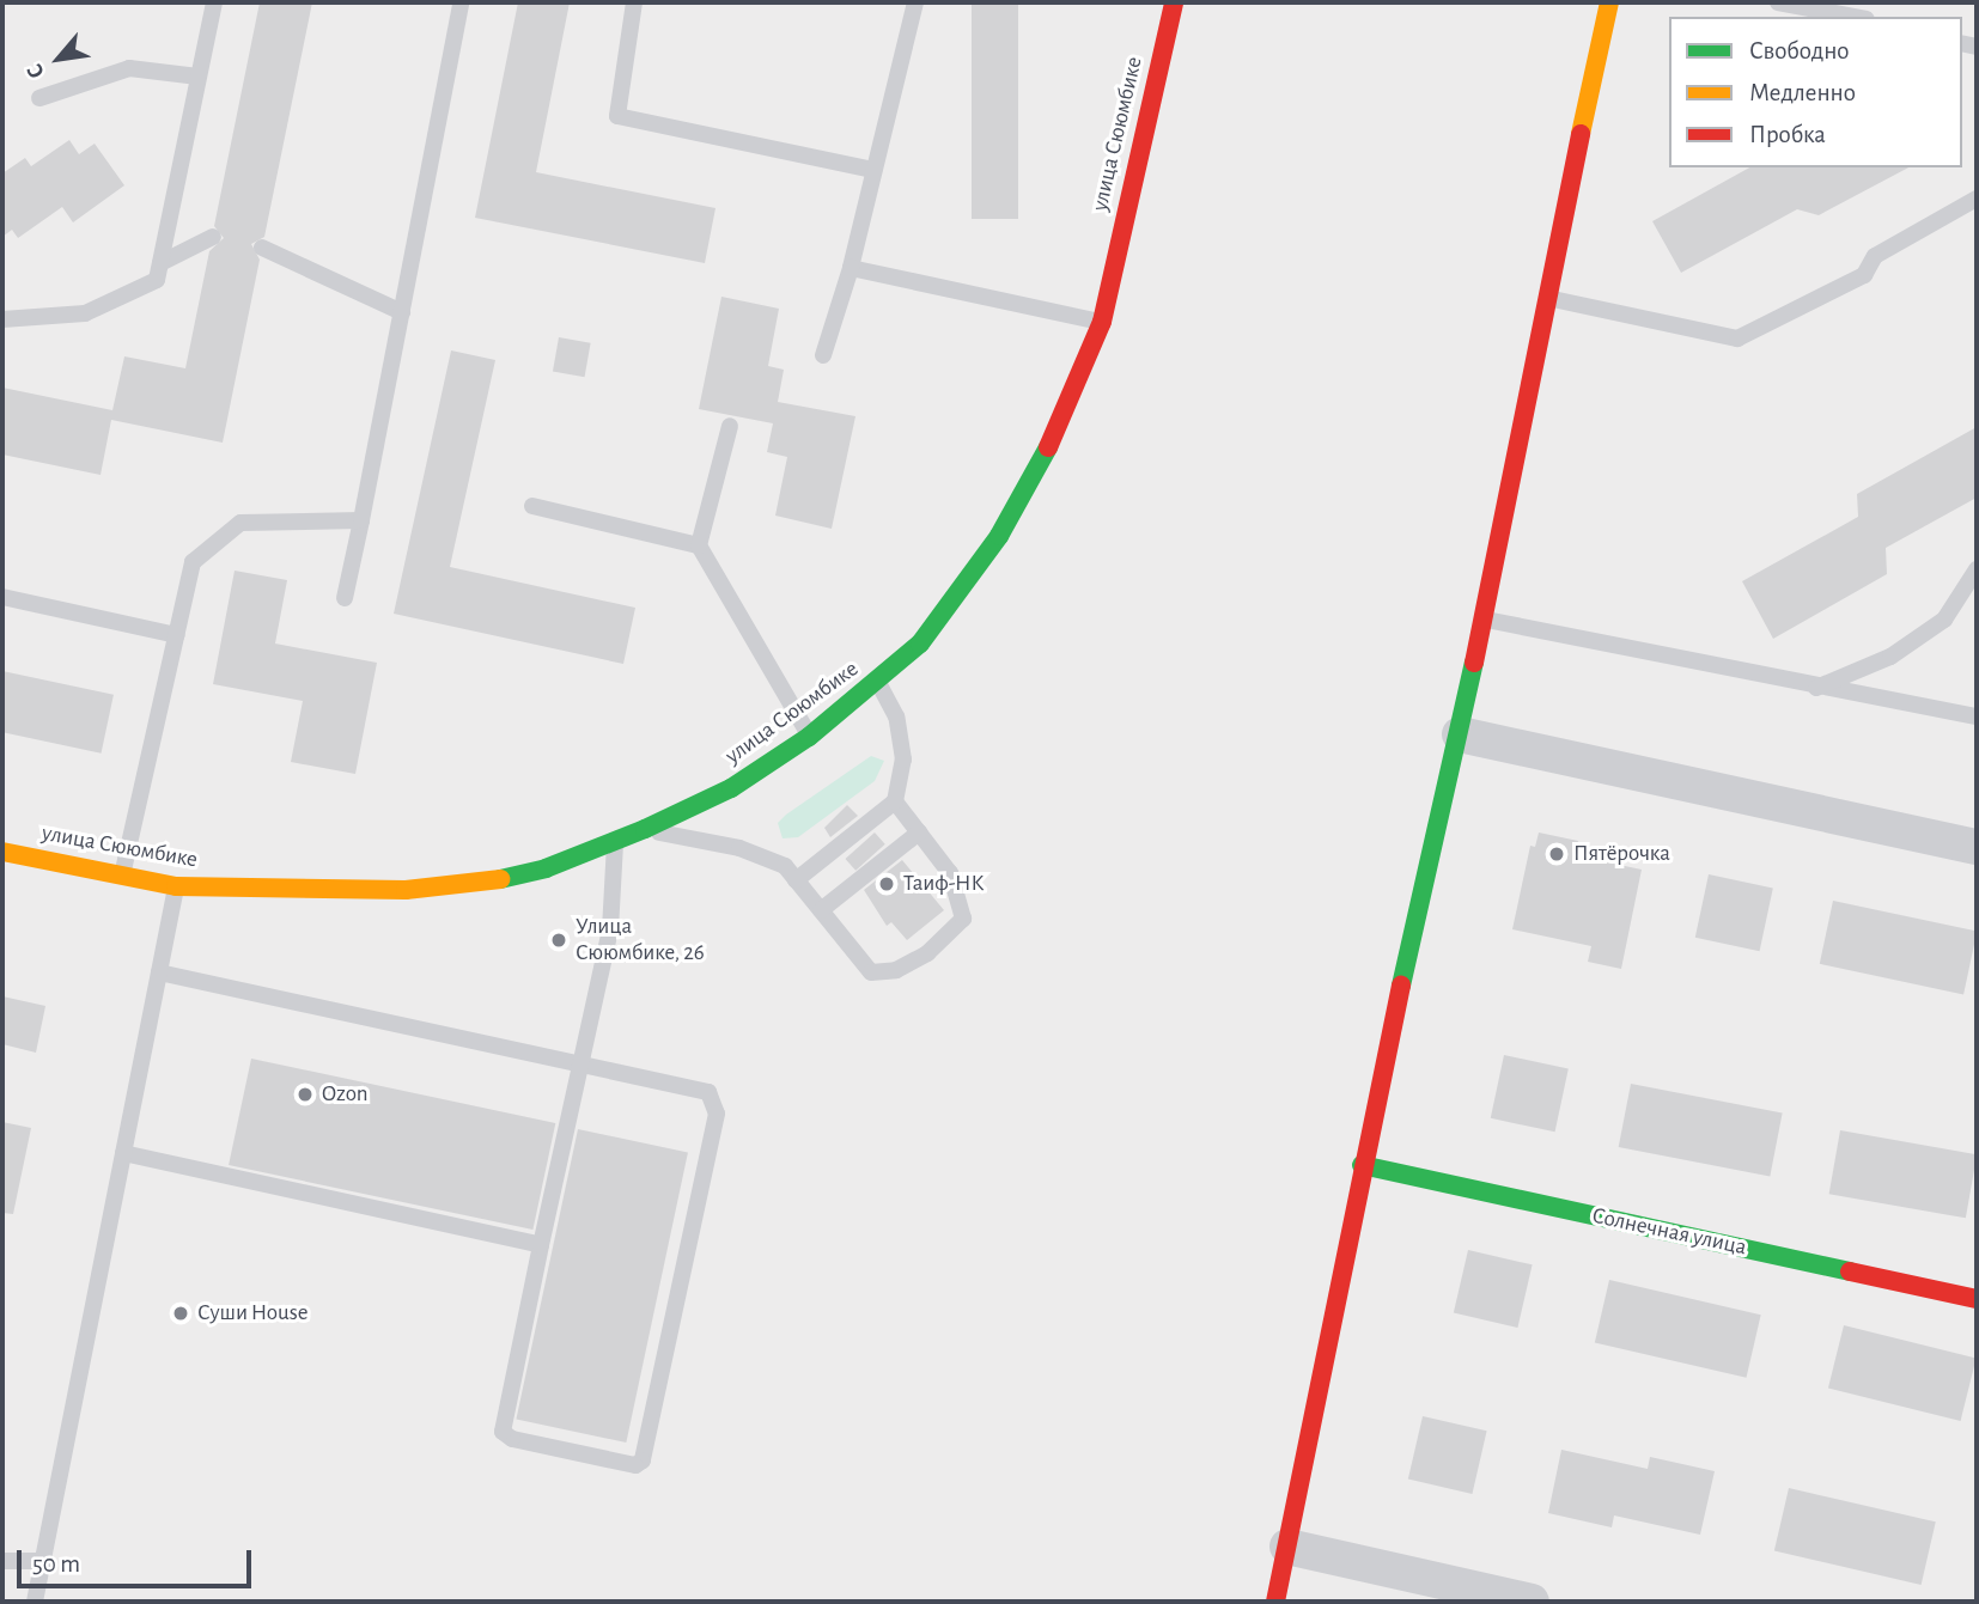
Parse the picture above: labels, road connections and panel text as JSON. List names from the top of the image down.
{
  "streets": {
    "street": ["улица Сююмбике", "Солнечная улица"]
  },
  "places": [
    "Пятёрочка",
    "Таиф-НК",
    "Улица Сююмбике, 26",
    "Ozon",
    "Суши House"
  ],
  "legend": ["Свободно", "Медленно", "Пробка"],
  "scale_bar": "50 m",
  "north": "bottom left"
}
